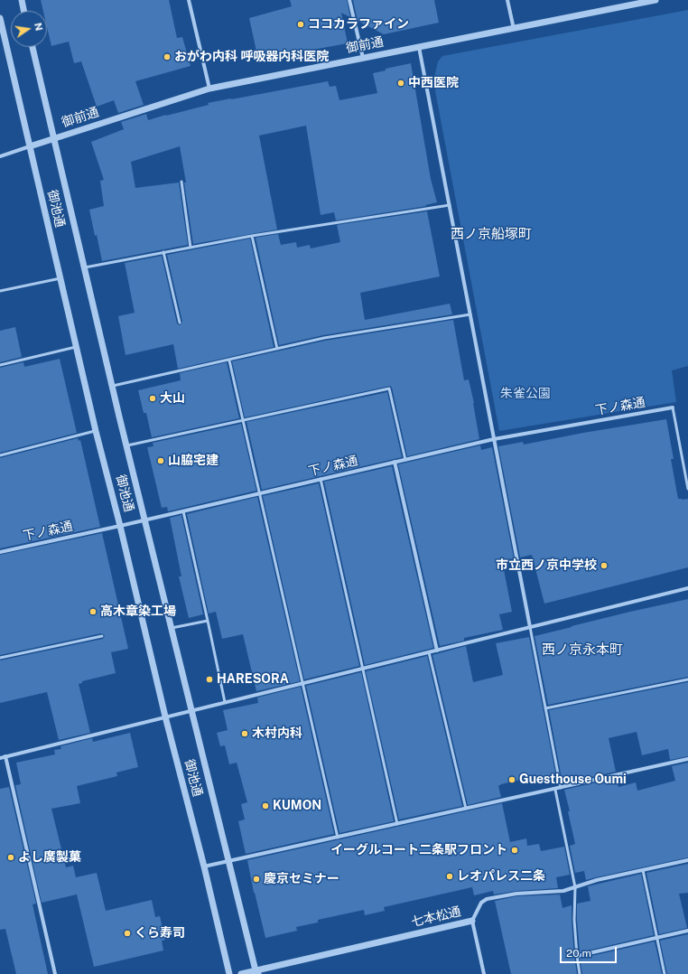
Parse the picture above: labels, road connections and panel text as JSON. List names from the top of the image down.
{
  "streets": {
    "street": [
      "御前通",
      "御池通",
      "下ノ森通",
      "七本松通"
    ]
  },
  "crossings": [
    ["御前通", "御池通"],
    ["御池通", "下ノ森通"],
    ["御池通", "七本松通"]
  ],
  "districts": ["西ノ京船塚町", "西ノ京永本町"],
  "parks": ["朱雀公園"],
  "places": [
    "ココカラファイン",
    "おがわ内科 呼吸器内科医院",
    "中西医院",
    "大山",
    "山脇宅建",
    "市立西ノ京中学校",
    "高木章染工場",
    "HARESORA",
    "木村内科",
    "Guesthouse Oumi",
    "KUMON",
    "イーグルコート二条駅フロント",
    "よし廣製菓",
    "レオパレス二条",
    "慶京セミナー",
    "くら寿司"
  ],
  "scale_bar": "20 m",
  "north": "right"
}
